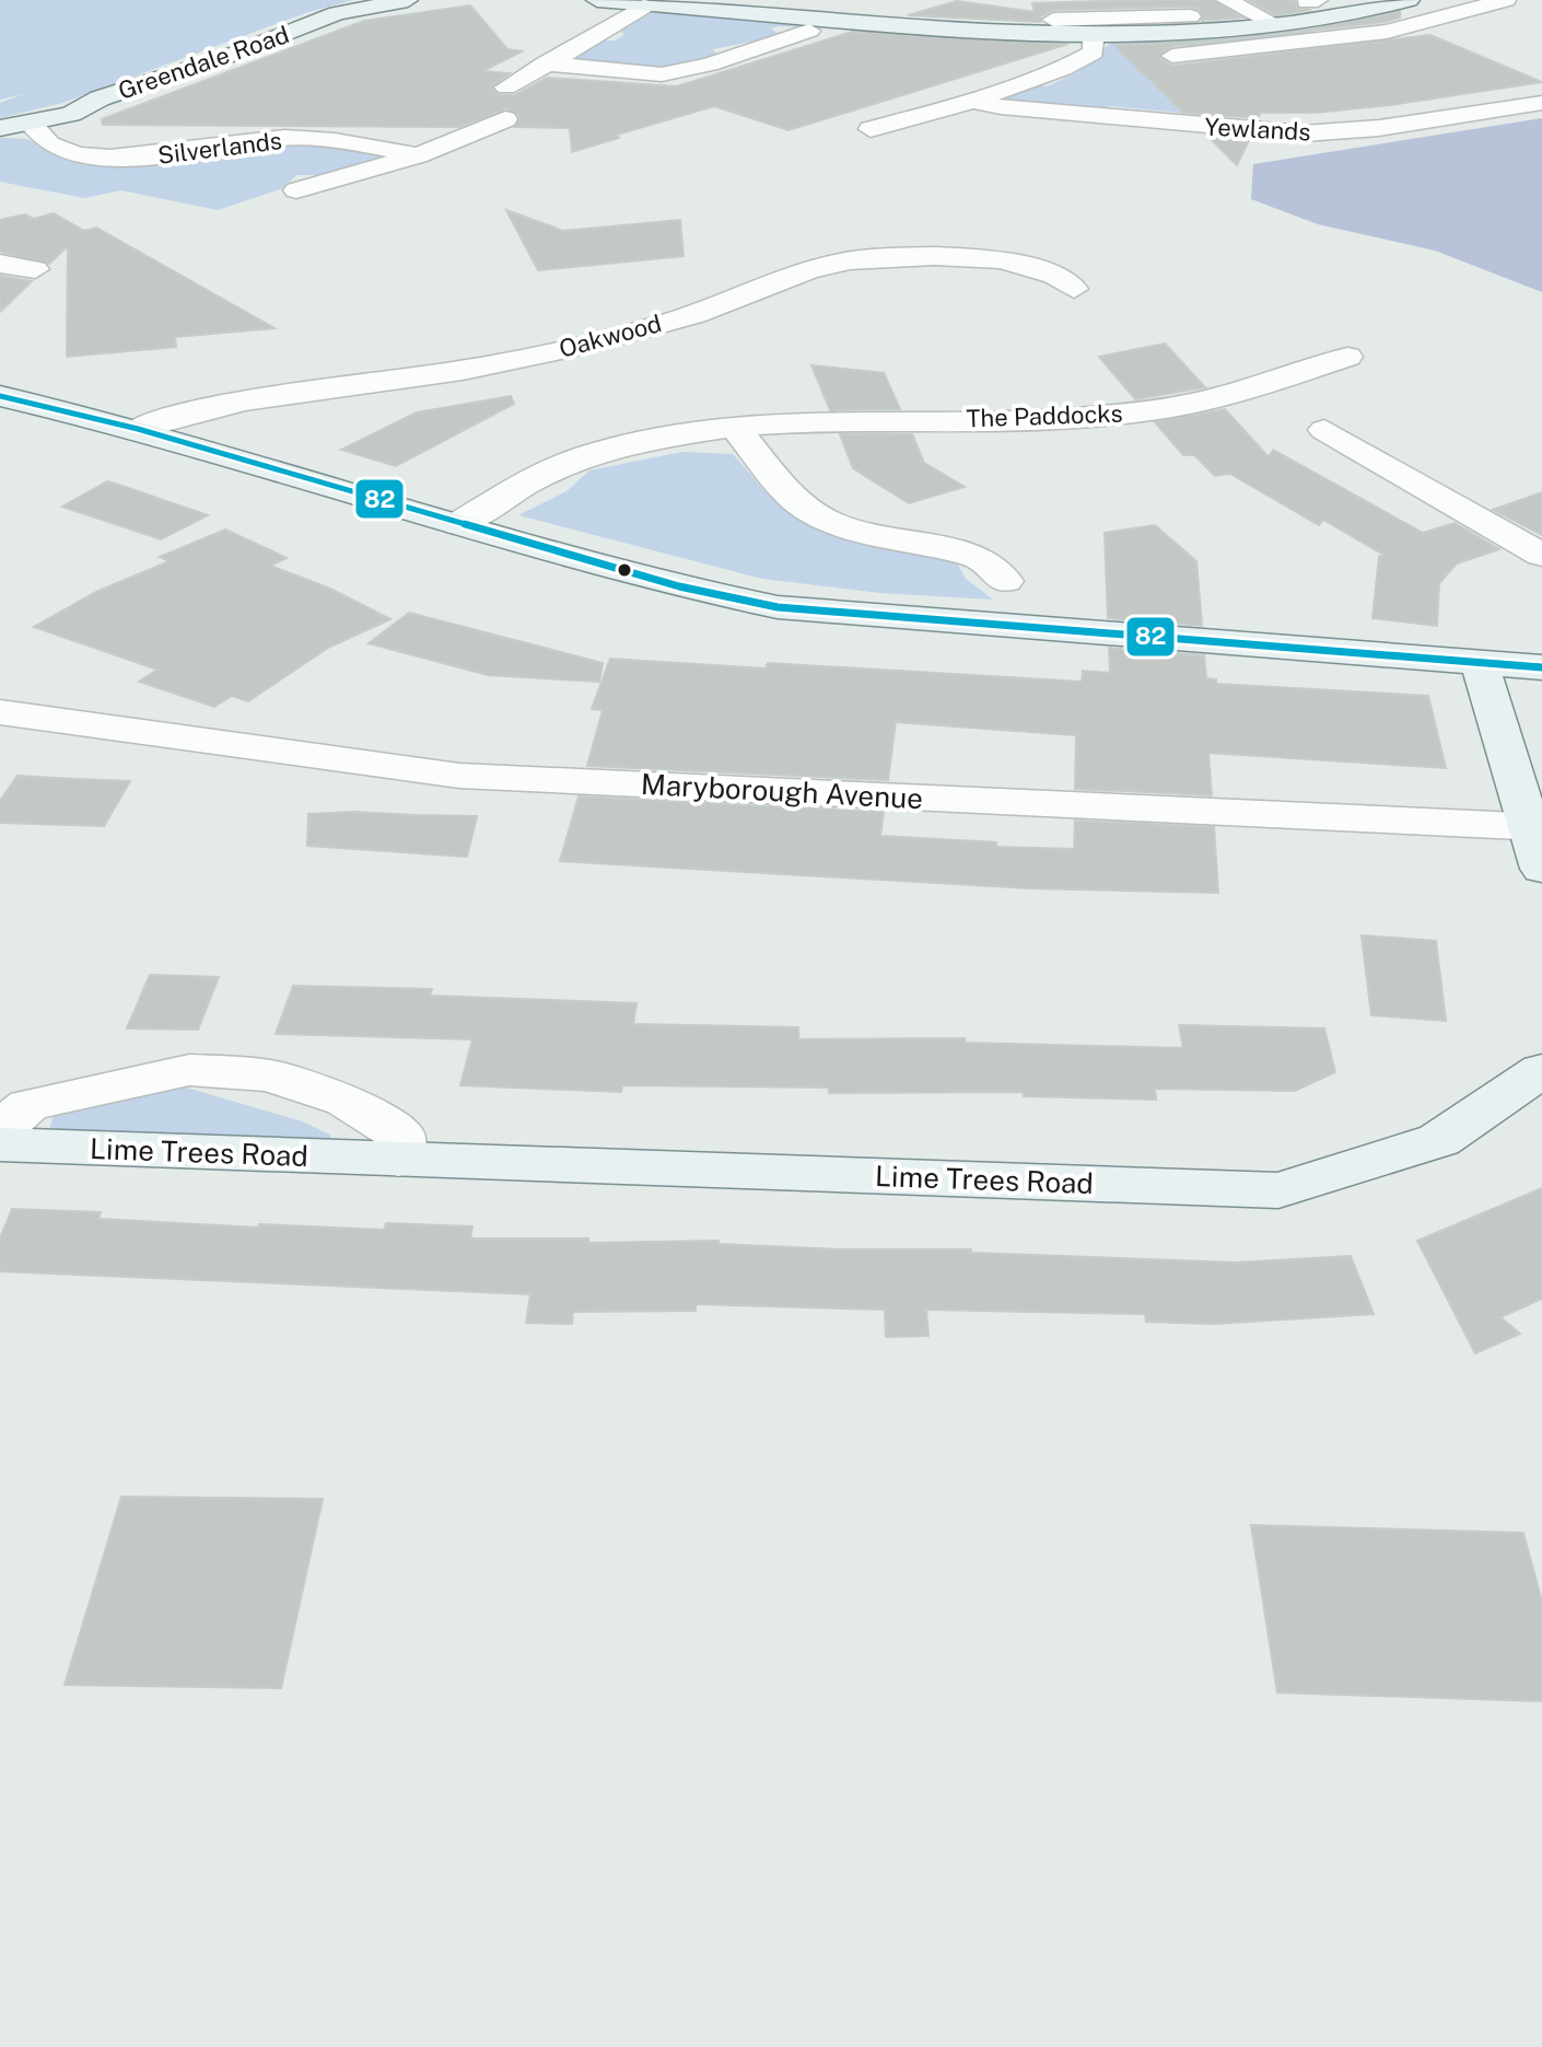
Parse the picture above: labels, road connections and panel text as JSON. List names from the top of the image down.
{
  "streets": {
    "street": [
      "Greendale Road",
      "Yewlands",
      "Silverlands",
      "Oakwood",
      "The Paddocks",
      "Maryborough Avenue",
      "Lime Trees Road"
    ]
  },
  "crossings": [
    ["Greendale Road", "Silverlands"]
  ],
  "lines": ["transit line 82"]
}
